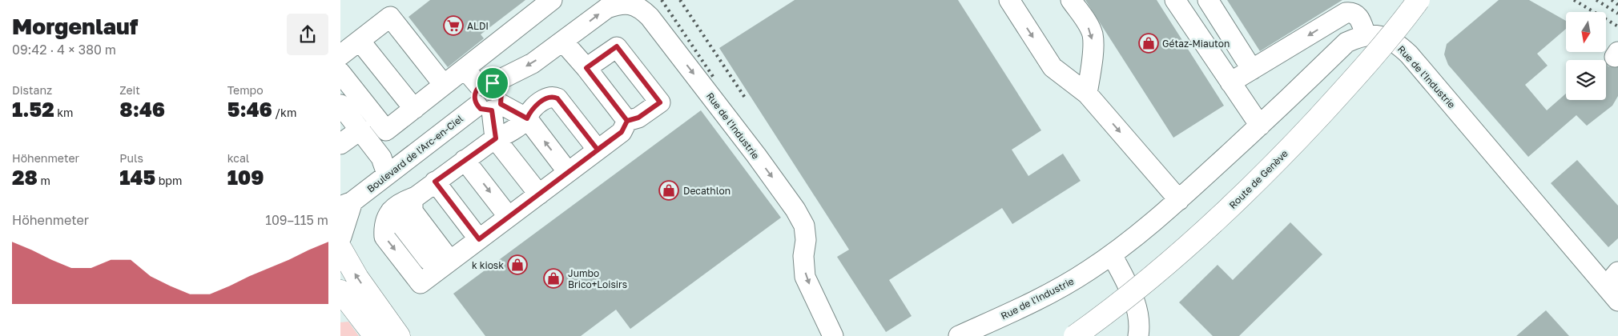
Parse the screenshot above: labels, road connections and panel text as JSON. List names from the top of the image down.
{
  "streets": {
    "main road": ["Boulevard de l'Arc-en-Ciel", "Route de Genève"],
    "street": ["Rue de l'Industrie"]
  },
  "places": {
    "supermarket": ["ALDI"],
    "shop": [
      "Gétaz-Miauton",
      "Decathlon",
      "k kiosk",
      "Jumbo Brico+Loisirs"
    ]
  },
  "north": "bottom",
  "page": {
    "heading": ["Morgenlauf", "09:42 · 4 × 380 m"],
    "stats": [
      ["Distanz", "1.52 km"],
      ["Zeit", "8:46"],
      ["Tempo", "5:46 /km"],
      ["Höhenmeter", "28 m"],
      ["Puls", "145 bpm"],
      ["kcal", "109"]
    ],
    "chart": ["Höhenmeter", "109–115 m"]
  }
}
